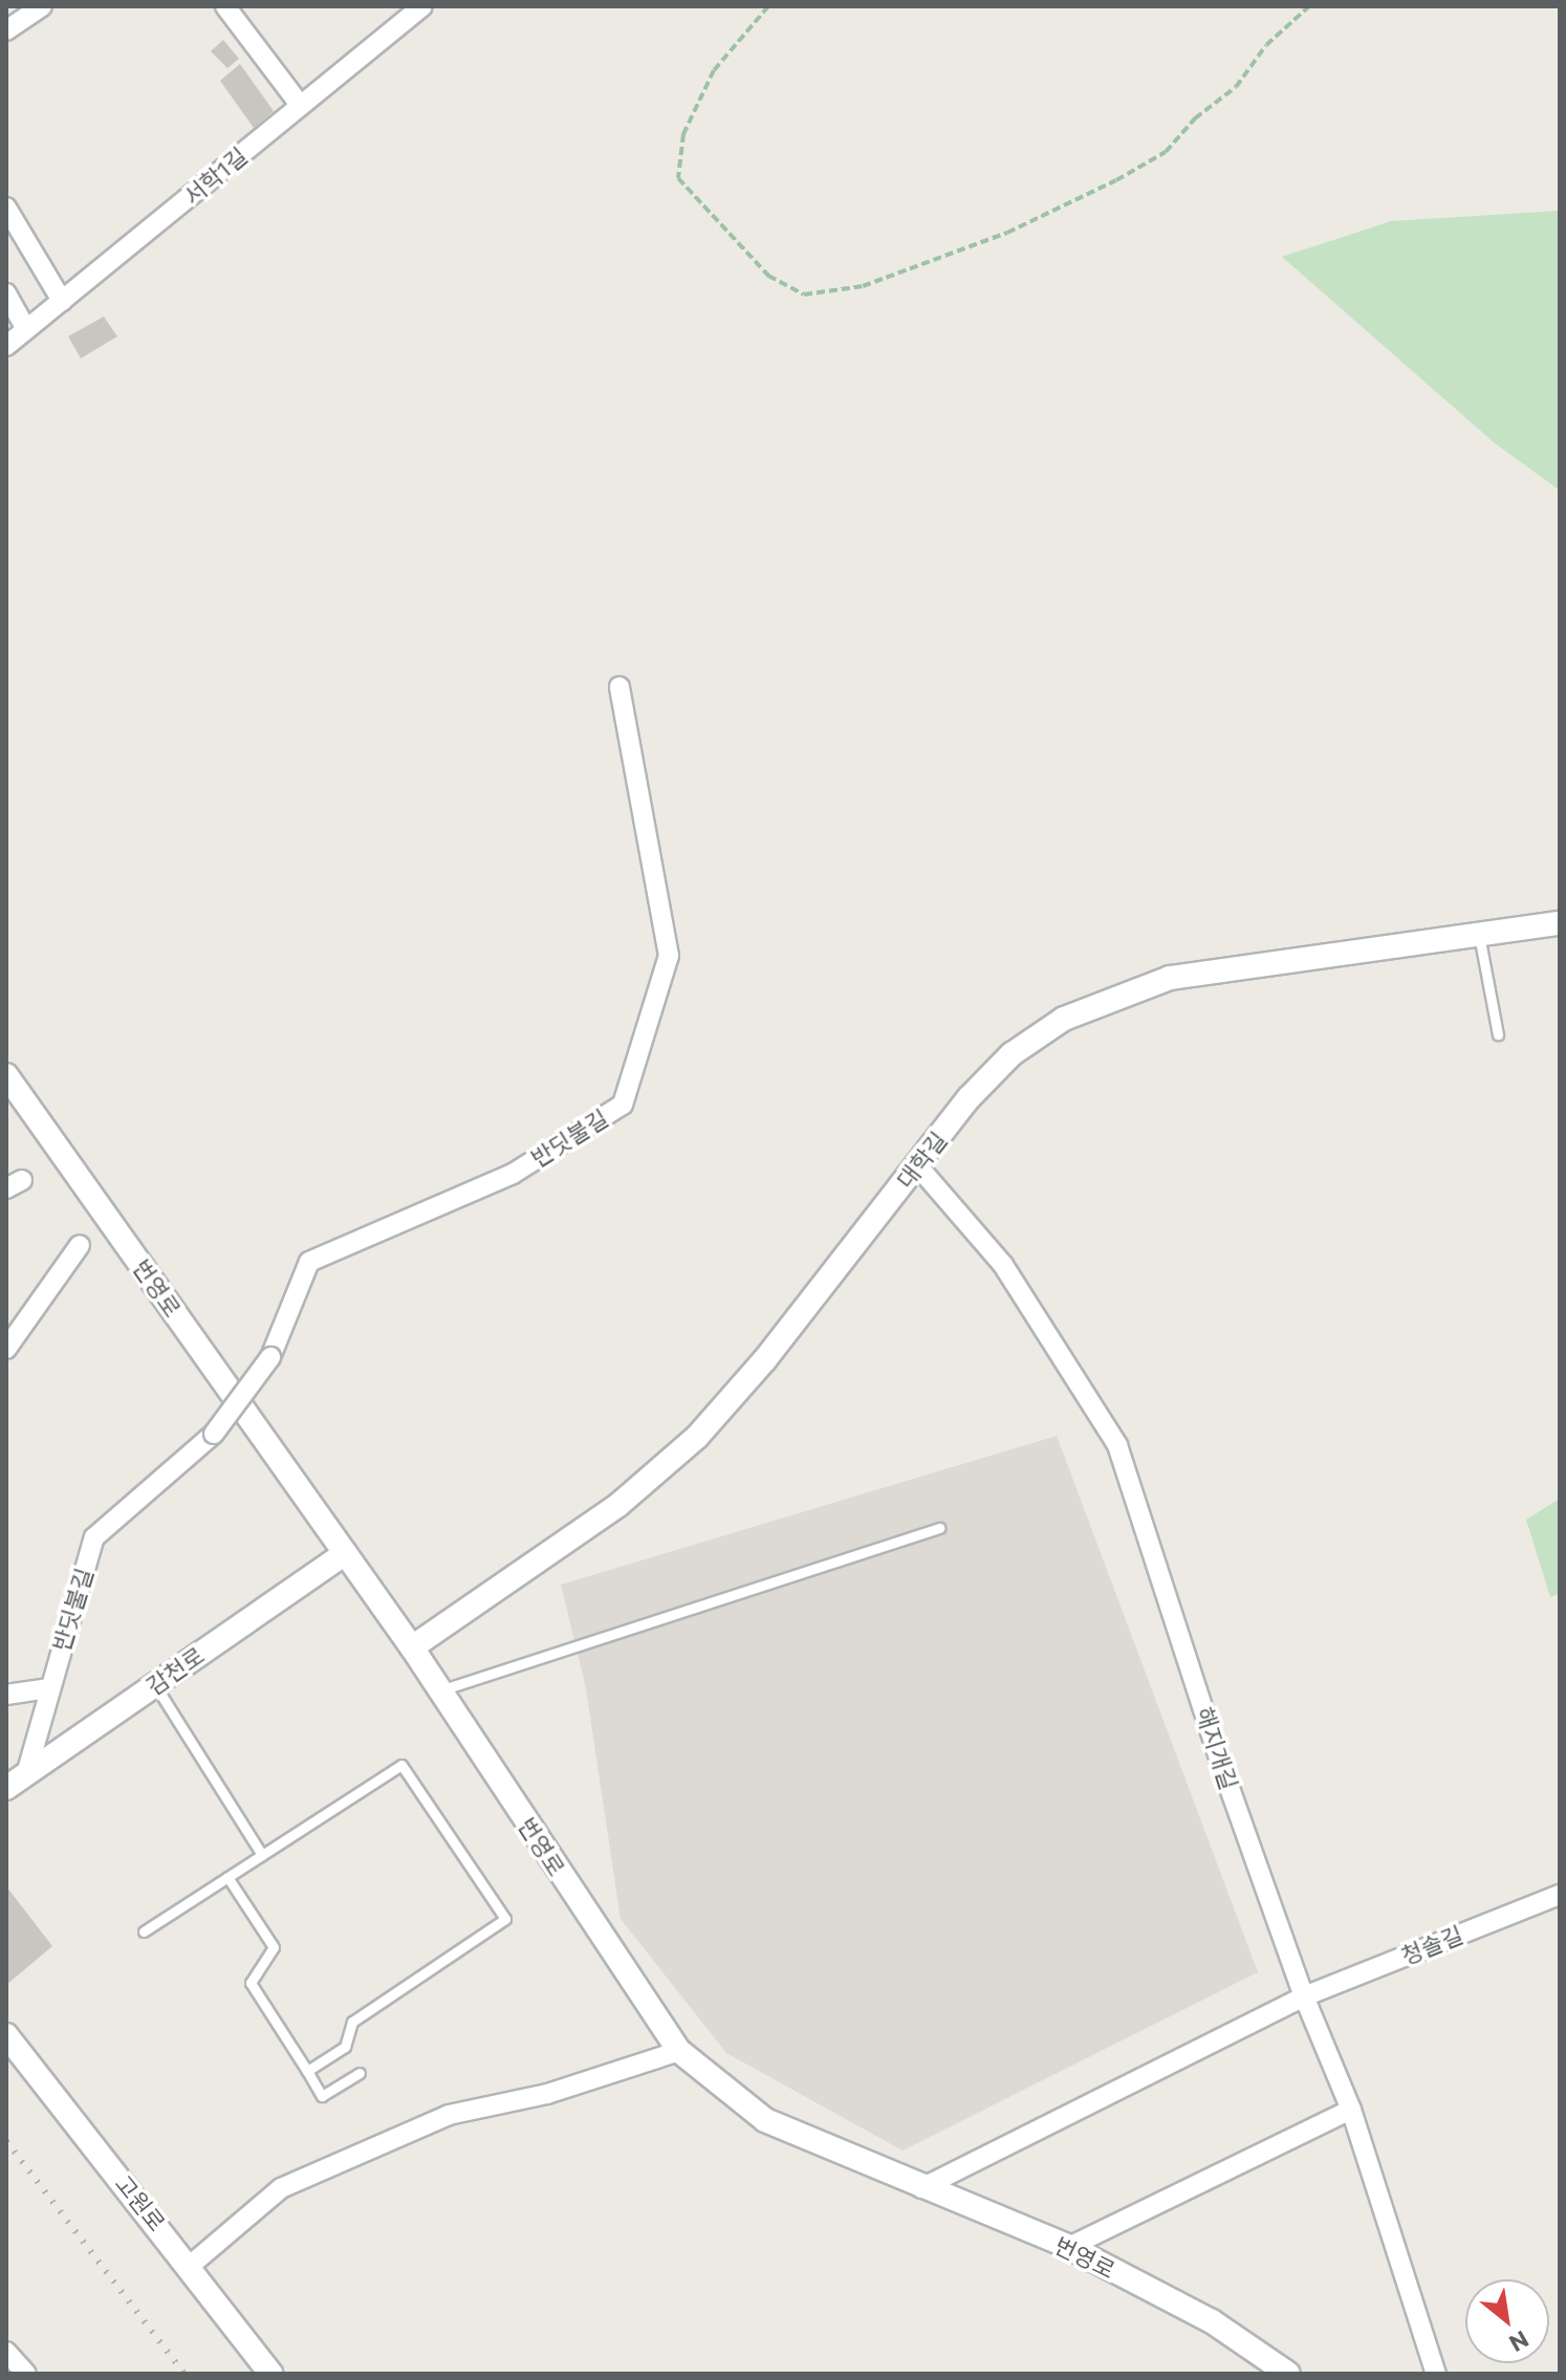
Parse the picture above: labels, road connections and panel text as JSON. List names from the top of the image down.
{
  "streets": {
    "street": [
      "서학1길",
      "반딧불길",
      "대학길",
      "번영로",
      "감천로",
      "해지개길",
      "청솔길",
      "고원로"
    ]
  },
  "crossings": [
    ["반딧불길", "감천로"],
    ["대학길", "번영로"],
    ["대학길", "해지개길"],
    ["번영로", "감천로"],
    ["번영로", "청솔길"],
    ["해지개길", "청솔길"]
  ],
  "north": "bottom right"
}
